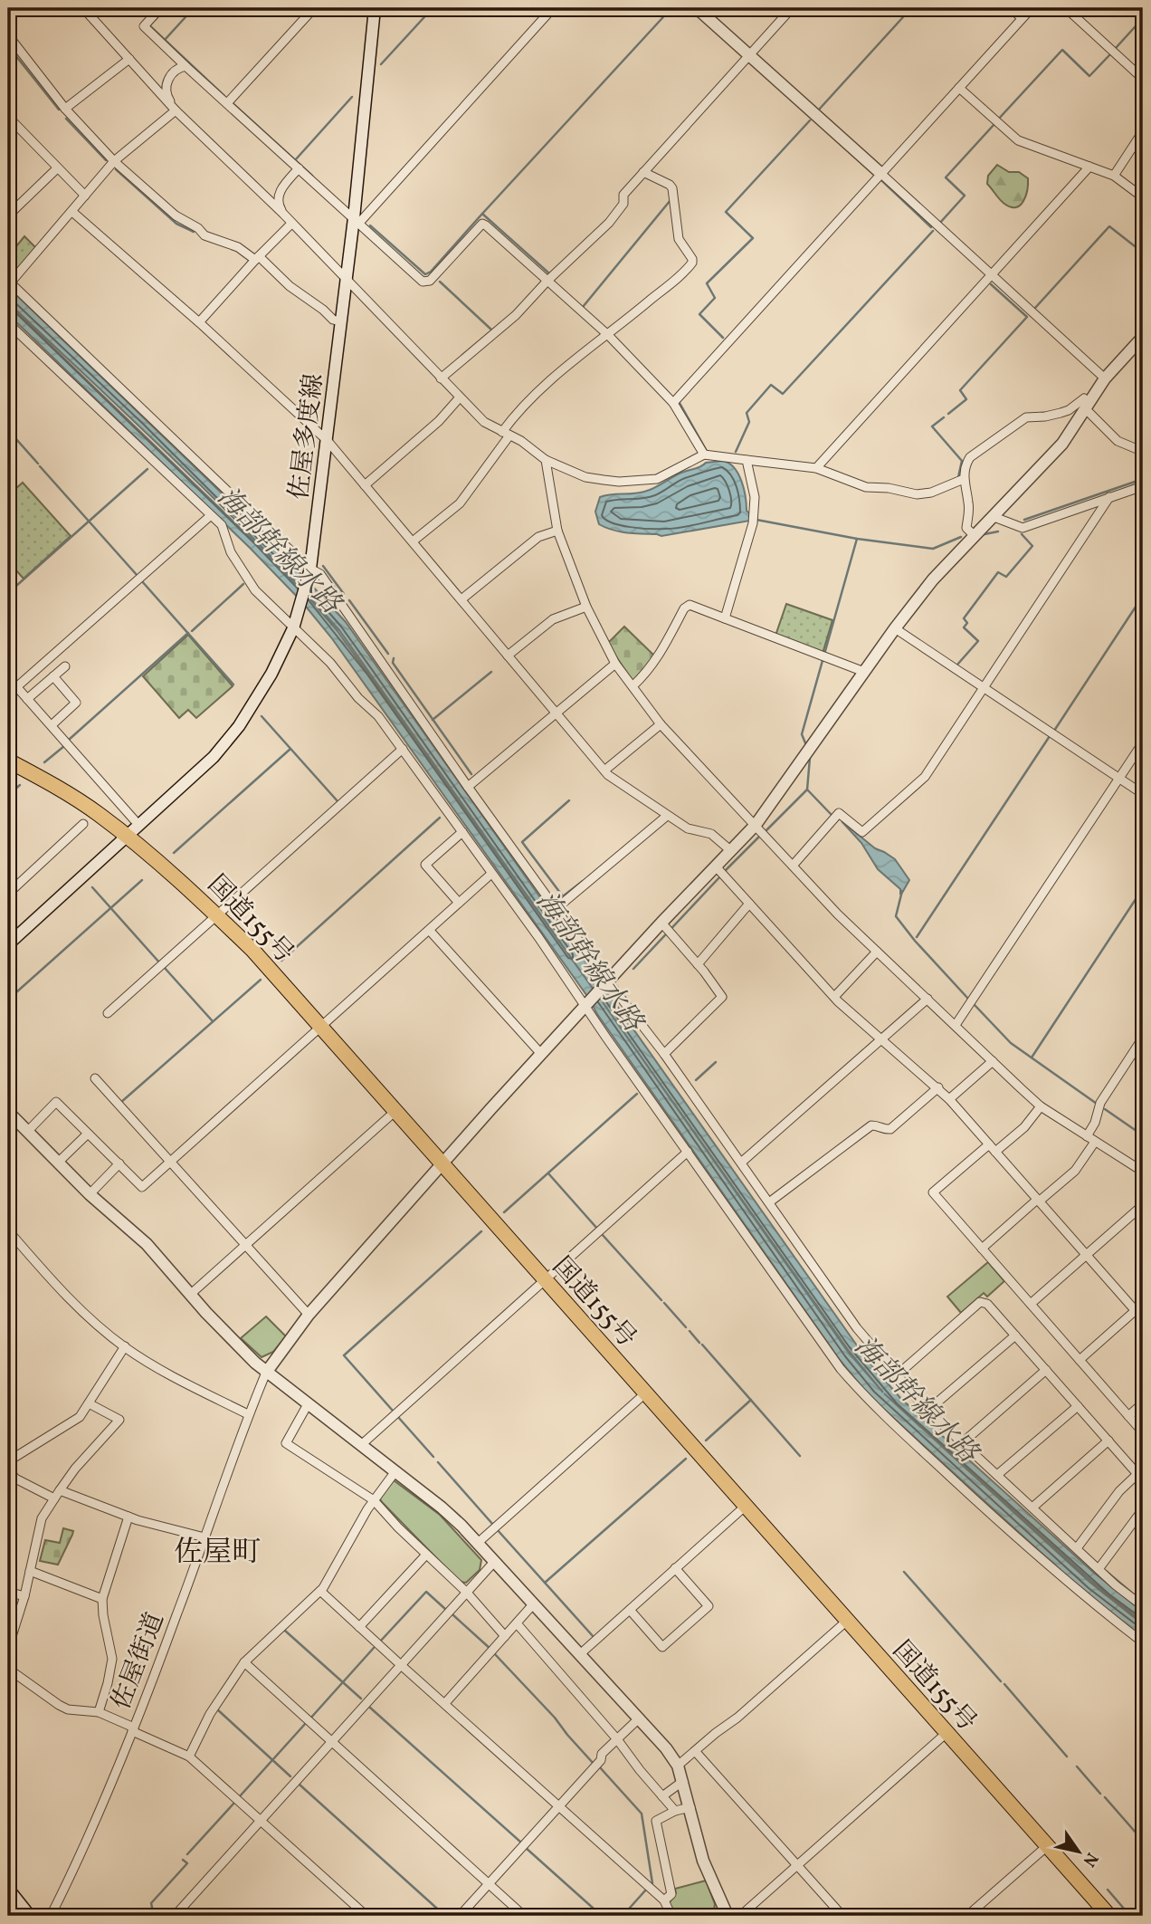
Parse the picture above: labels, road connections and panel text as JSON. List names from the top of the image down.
{
  "streets": {
    "highway": ["国道155号"],
    "street": ["佐屋多度線", "佐屋街道"]
  },
  "crossings": [
    ["佐屋多度線", "国道155号"]
  ],
  "districts": ["佐屋町"],
  "water": ["海部幹線水路"],
  "north": "bottom right"
}
